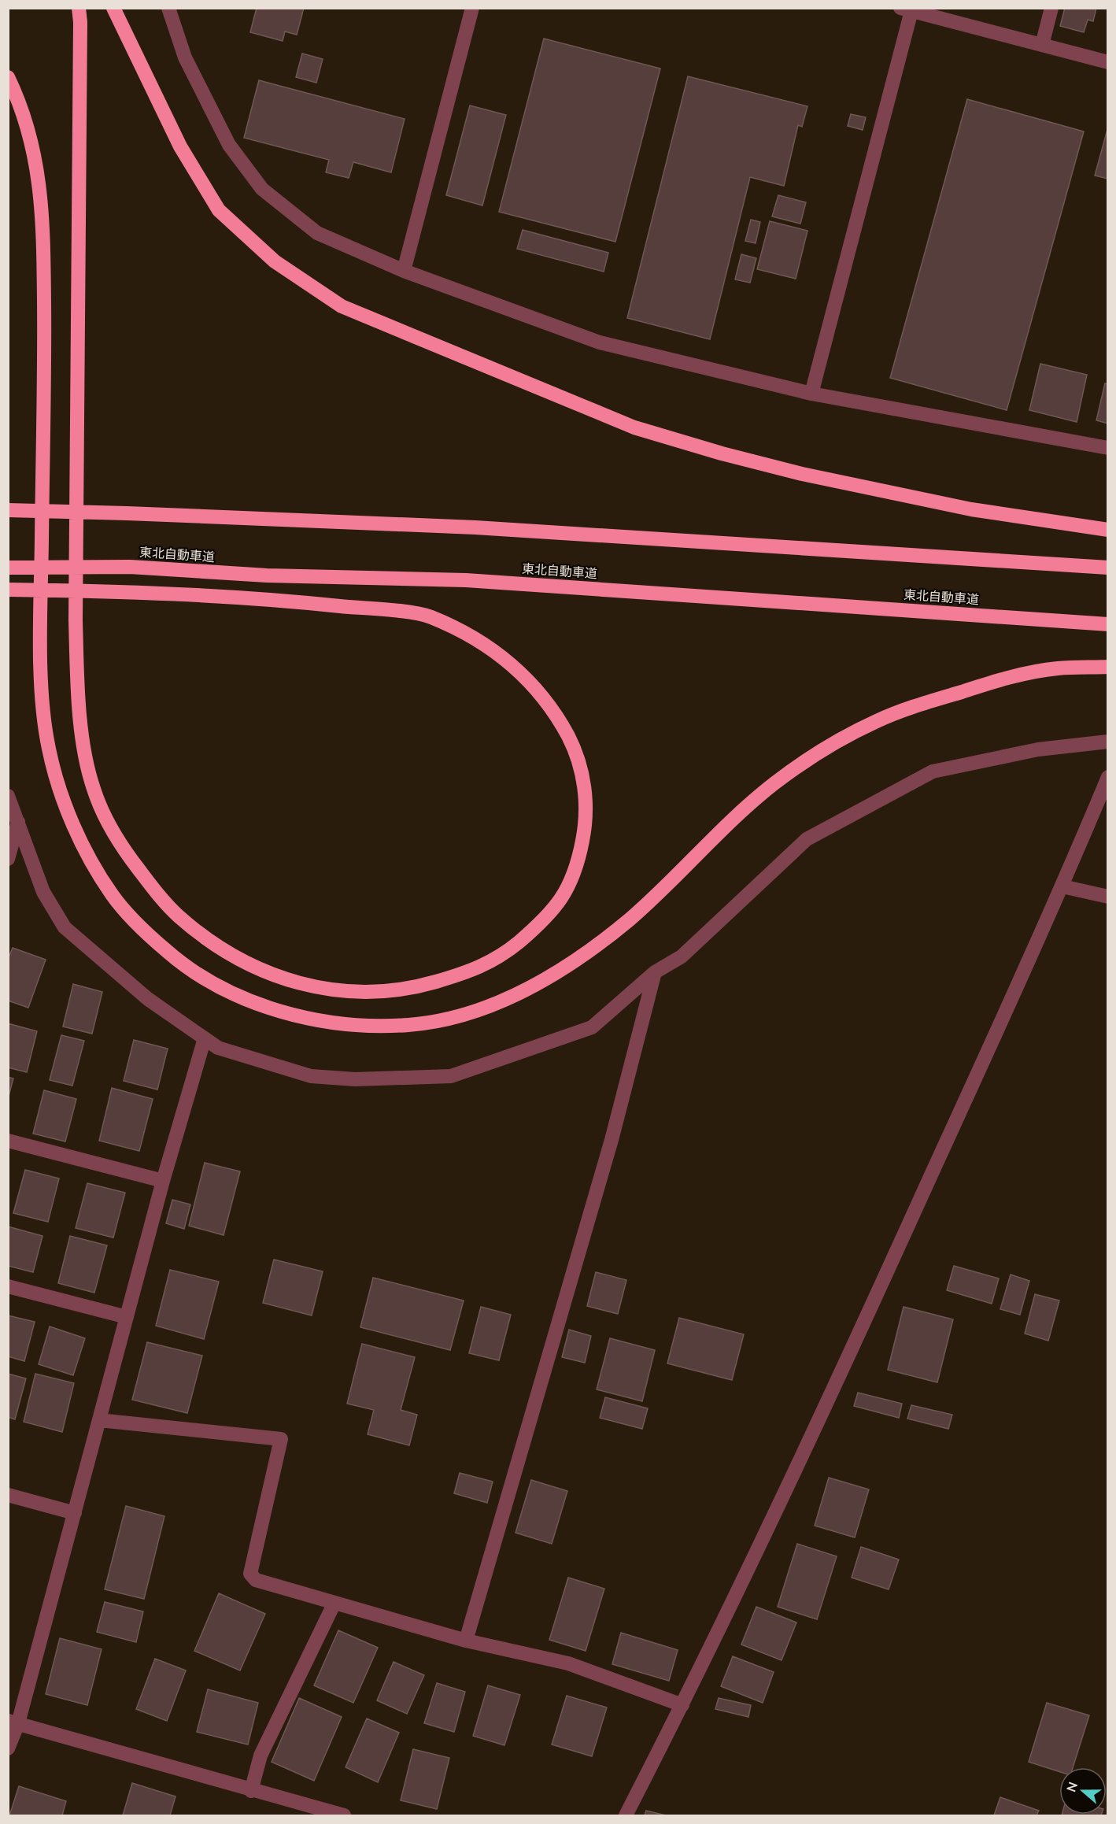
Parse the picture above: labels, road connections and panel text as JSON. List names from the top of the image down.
{
  "streets": {
    "highway": ["東北自動車道"]
  },
  "north": "left"
}
